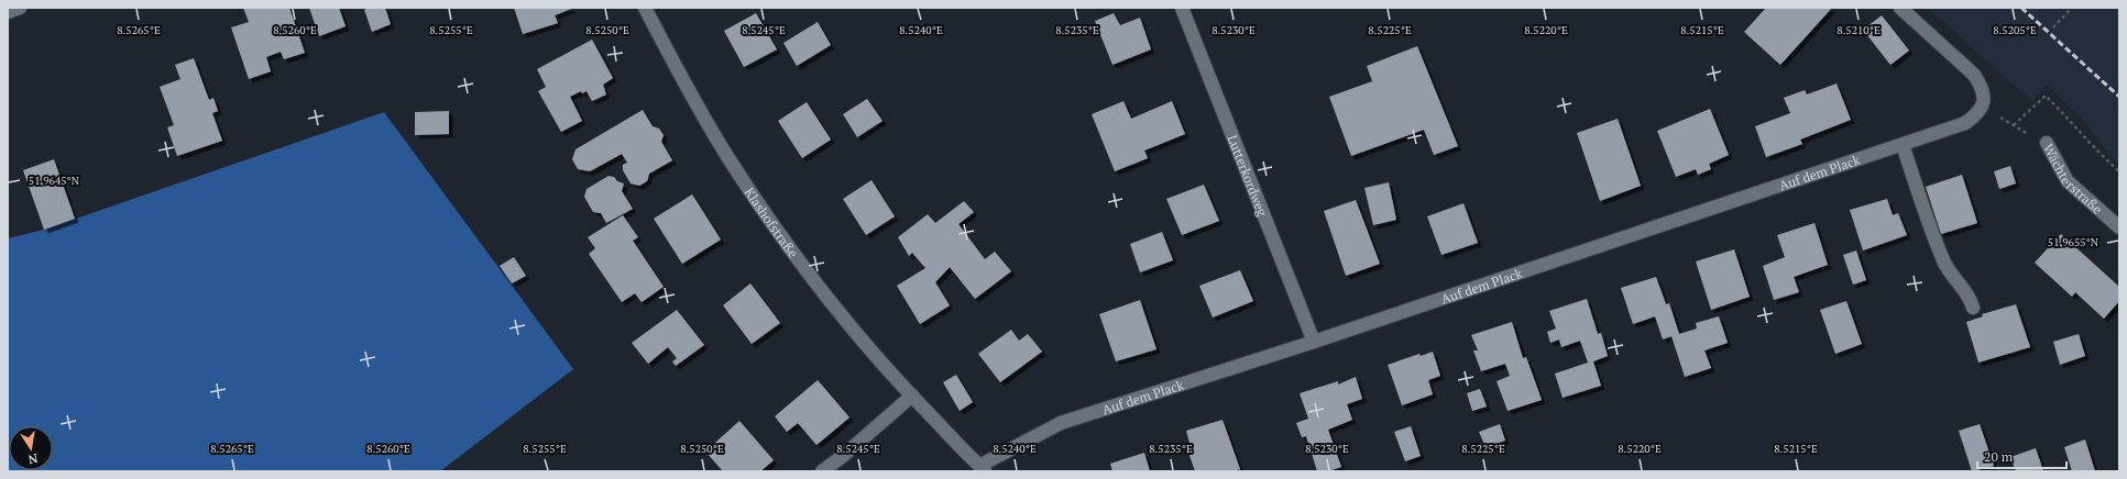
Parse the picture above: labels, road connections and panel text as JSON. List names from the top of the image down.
{
  "streets": {
    "street": [
      "Auf dem Plack",
      "Lutterkordweg",
      "Wächterstraße",
      "Klashofstraße"
    ]
  },
  "crossings": [
    ["Auf dem Plack", "Lutterkordweg"],
    ["Auf dem Plack", "Wächterstraße"],
    ["Auf dem Plack", "Klashofstraße"]
  ],
  "scale_bar": "20 m",
  "north": "bottom",
  "coordinates": [
    "8.5265°E",
    "8.5260°E",
    "8.5255°E",
    "8.5250°E",
    "8.5245°E",
    "8.5240°E",
    "8.5235°E",
    "8.5230°E",
    "8.5225°E",
    "8.5220°E",
    "8.5215°E",
    "8.5210°E",
    "8.5205°E",
    "51.9645°N",
    "51.9655°N"
  ]
}
